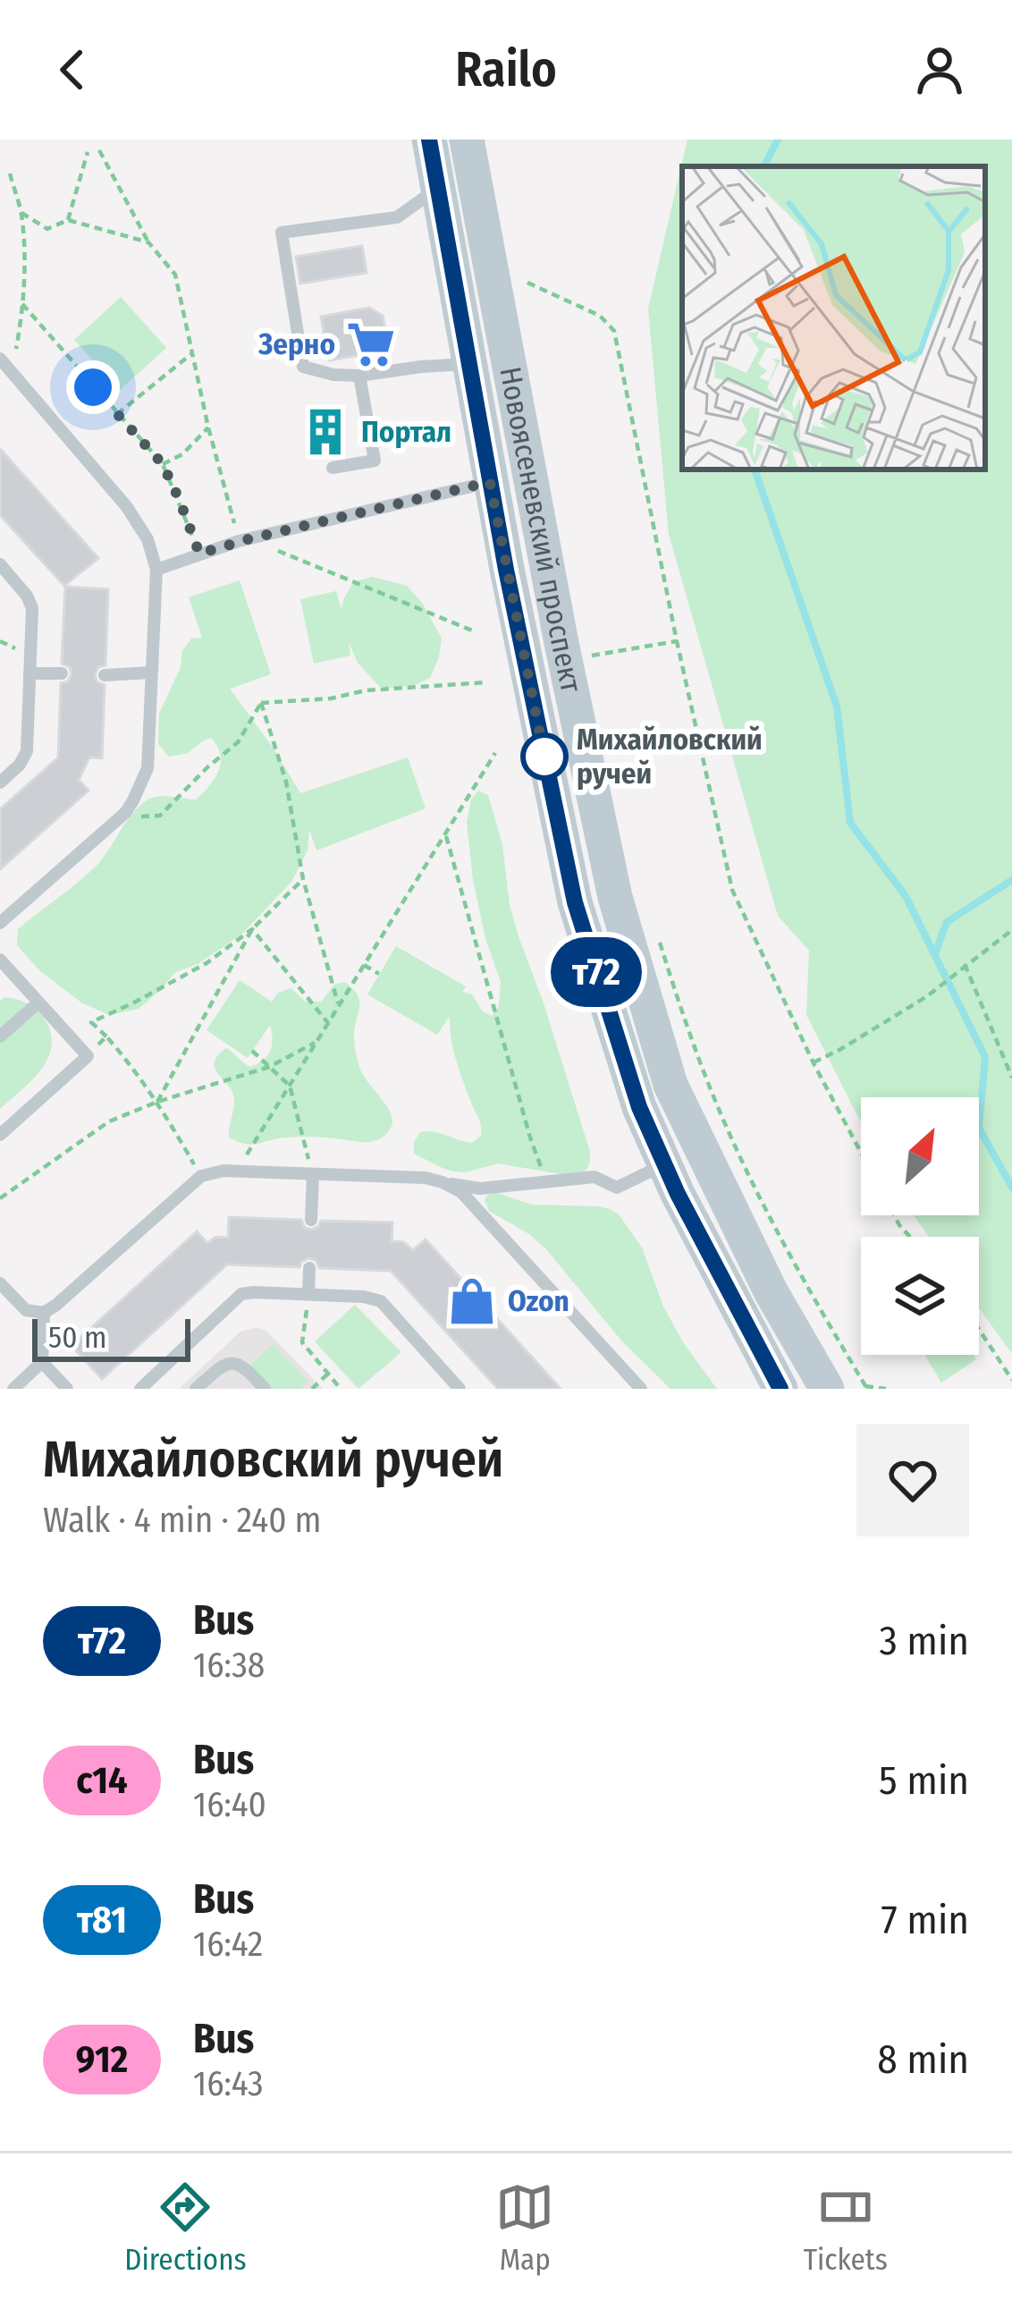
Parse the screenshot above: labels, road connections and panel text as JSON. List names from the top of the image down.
{
  "streets": {
    "main road": ["Новоясеневский проспект"]
  },
  "places": {
    "supermarket": ["Зерно"],
    "building": ["Портал"],
    "other": ["Михайловский ручей"],
    "shop": ["Ozon"]
  },
  "lines": ["bus line т72"],
  "scale_bar": "50 m",
  "north": "top right",
  "page": {
    "header": "Railo",
    "on_map": "т72",
    "scale": "50 m",
    "heading": ["Михайловский ручей", "Walk · 4 min · 240 m"],
    "list": [
      {
        "mark": "т72",
        "name": "Bus",
        "note": "16:38",
        "value": "3 min"
      },
      {
        "mark": "с14",
        "name": "Bus",
        "note": "16:40",
        "value": "5 min"
      },
      {
        "mark": "т81",
        "name": "Bus",
        "note": "16:42",
        "value": "7 min"
      },
      {
        "mark": "912",
        "name": "Bus",
        "note": "16:43",
        "value": "8 min"
      }
    ],
    "tabs": ["Directions", "Map", "Tickets"]
  }
}
